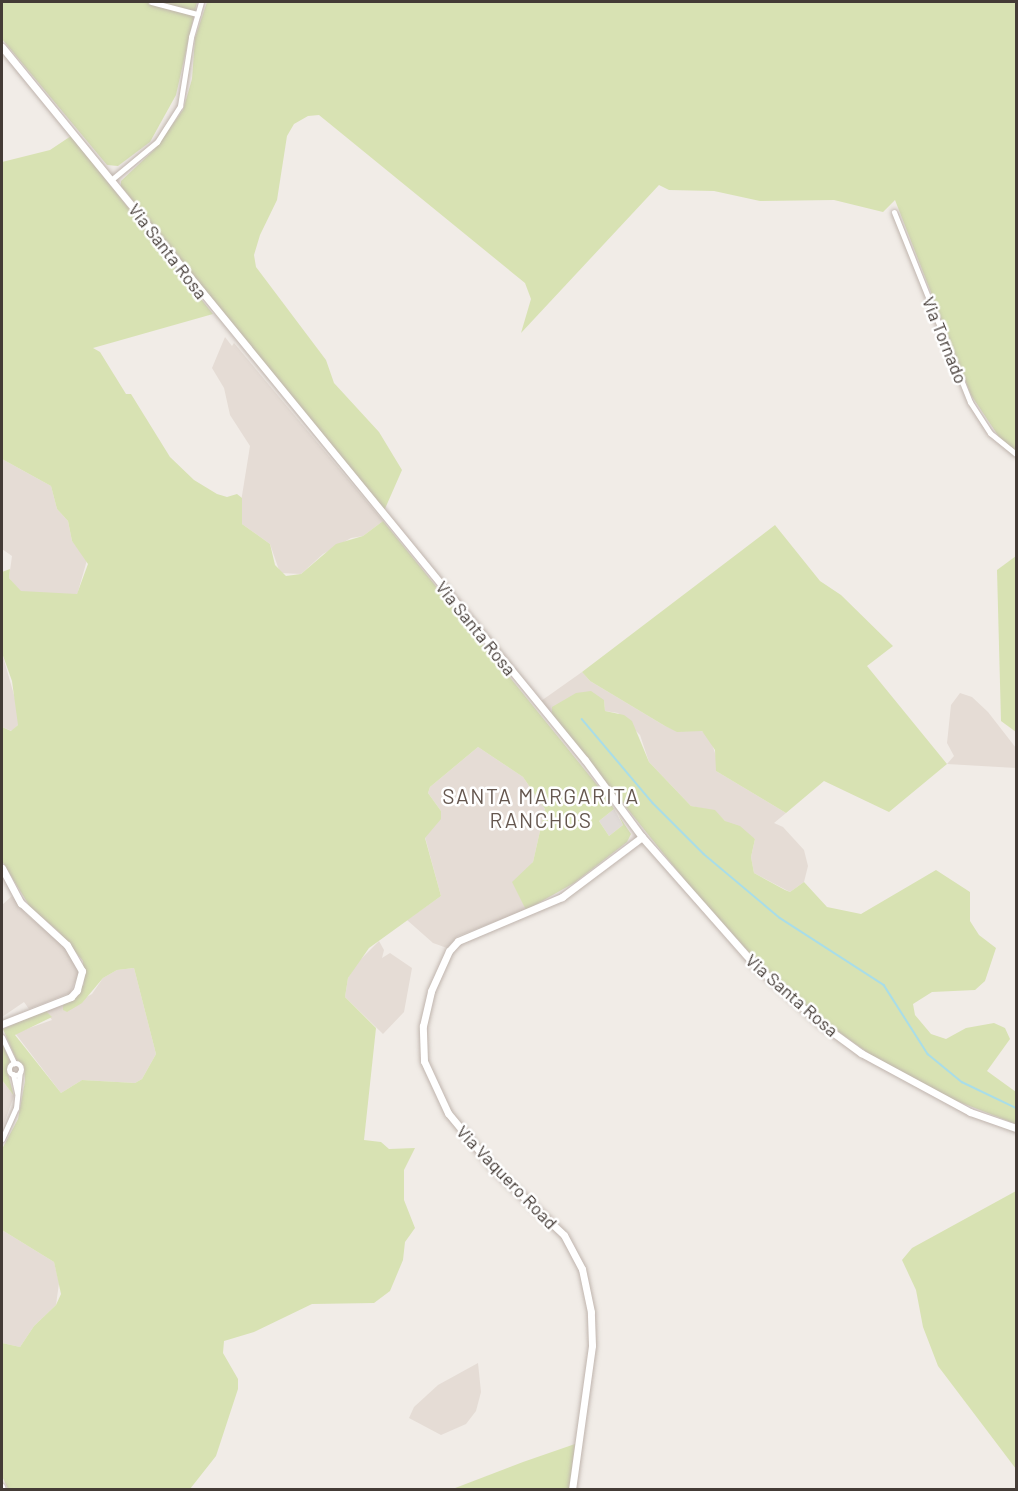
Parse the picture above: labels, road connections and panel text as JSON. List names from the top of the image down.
{
  "streets": {
    "street": ["Via Santa Rosa", "Via Tornado", "Via Vaquero Road"]
  },
  "crossings": [
    ["Via Santa Rosa", "Via Vaquero Road"]
  ],
  "districts": ["SANTA MARGARITA RANCHOS"]
}
